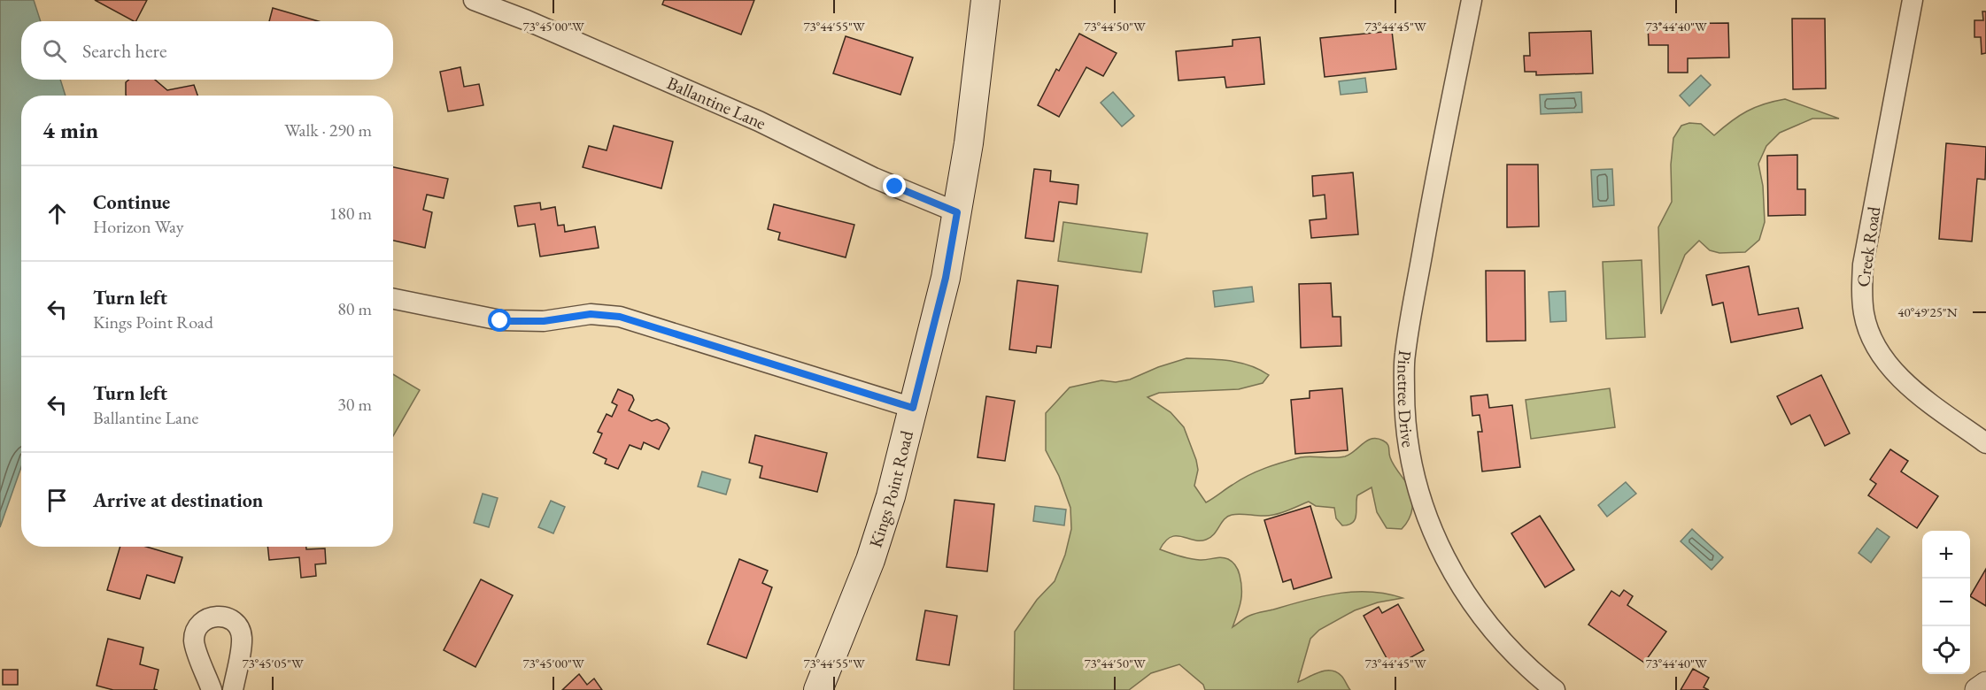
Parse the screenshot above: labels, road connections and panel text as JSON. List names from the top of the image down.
{
  "streets": {
    "main road": ["Kings Point Road"],
    "street": ["Ballantine Lane", "Creek Road", "Pinetree Drive"]
  },
  "crossings": [
    ["Ballantine Lane", "Kings Point Road"]
  ],
  "page": {
    "search": "Search here",
    "heading": ["4 min", "Walk · 290 m"],
    "list": [
      ["Continue", "Horizon Way", "180 m"],
      ["Turn left", "Kings Point Road", "80 m"],
      ["Turn left", "Ballantine Lane", "30 m"],
      "Arrive at destination"
    ],
    "map_buttons": ["+", "−"]
  },
  "coordinates": [
    "73°45'00\"W",
    "73°44'55\"W",
    "73°44'50\"W",
    "73°44'45\"W",
    "73°44'40\"W",
    "40°49'25\"N",
    "73°45'05\"W"
  ]
}
